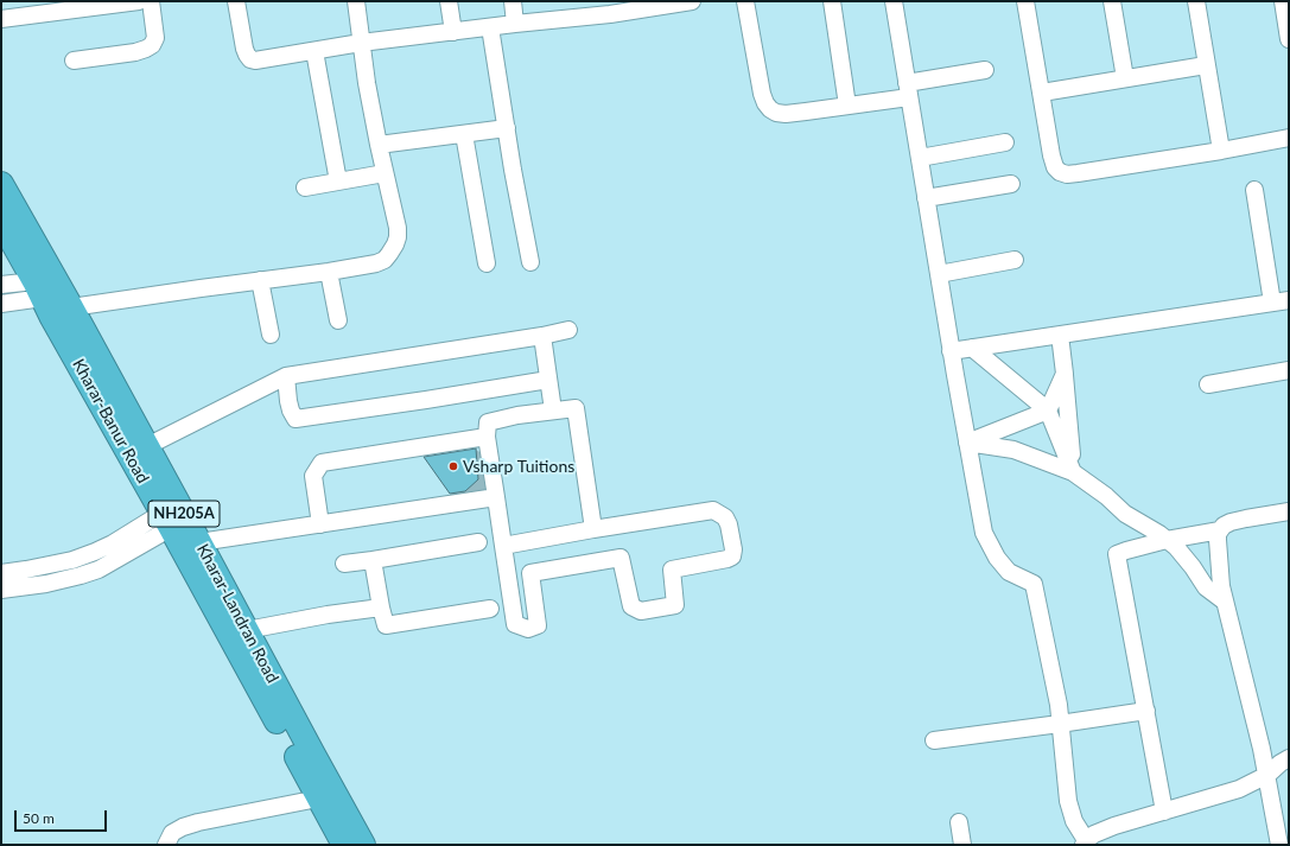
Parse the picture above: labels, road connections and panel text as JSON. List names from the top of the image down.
{
  "streets": {
    "highway": ["Kharar-Banur Road", "NH205A", "Kharar-Landran Road"]
  },
  "crossings": [
    ["Kharar-Banur Road", "Kharar-Landran Road"]
  ],
  "places": ["Vsharp Tuitions"],
  "scale_bar": "50 m"
}
